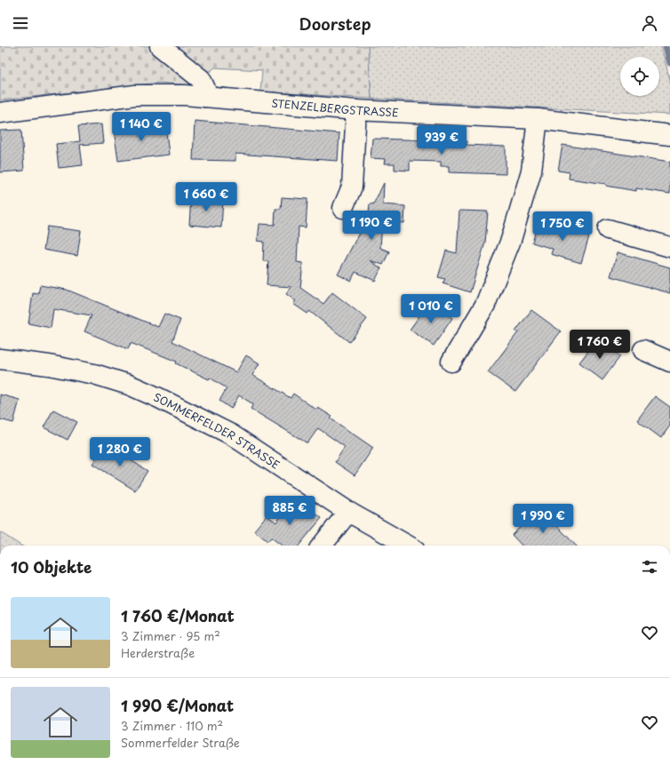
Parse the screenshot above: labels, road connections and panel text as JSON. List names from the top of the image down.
{
  "streets": {
    "street": ["STENZELBERGSTRASSE", "SOMMERFELDER STRASSE"]
  },
  "page": {
    "header": "Doorstep",
    "price": [
      "1 140 €",
      "939 €",
      "1 660 €",
      "1 190 €",
      "1 750 €",
      "1 010 €",
      "1 760 €",
      "1 280 €",
      "885 €",
      "1 990 €"
    ],
    "heading": "10 Objekte",
    "list": [
      {
        "name": "1 760 €/Monat",
        "note": "3 Zimmer · 95 m² · Herderstraße"
      },
      {
        "name": "1 990 €/Monat",
        "note": "3 Zimmer · 110 m² · Sommerfelder Straße"
      }
    ]
  }
}
